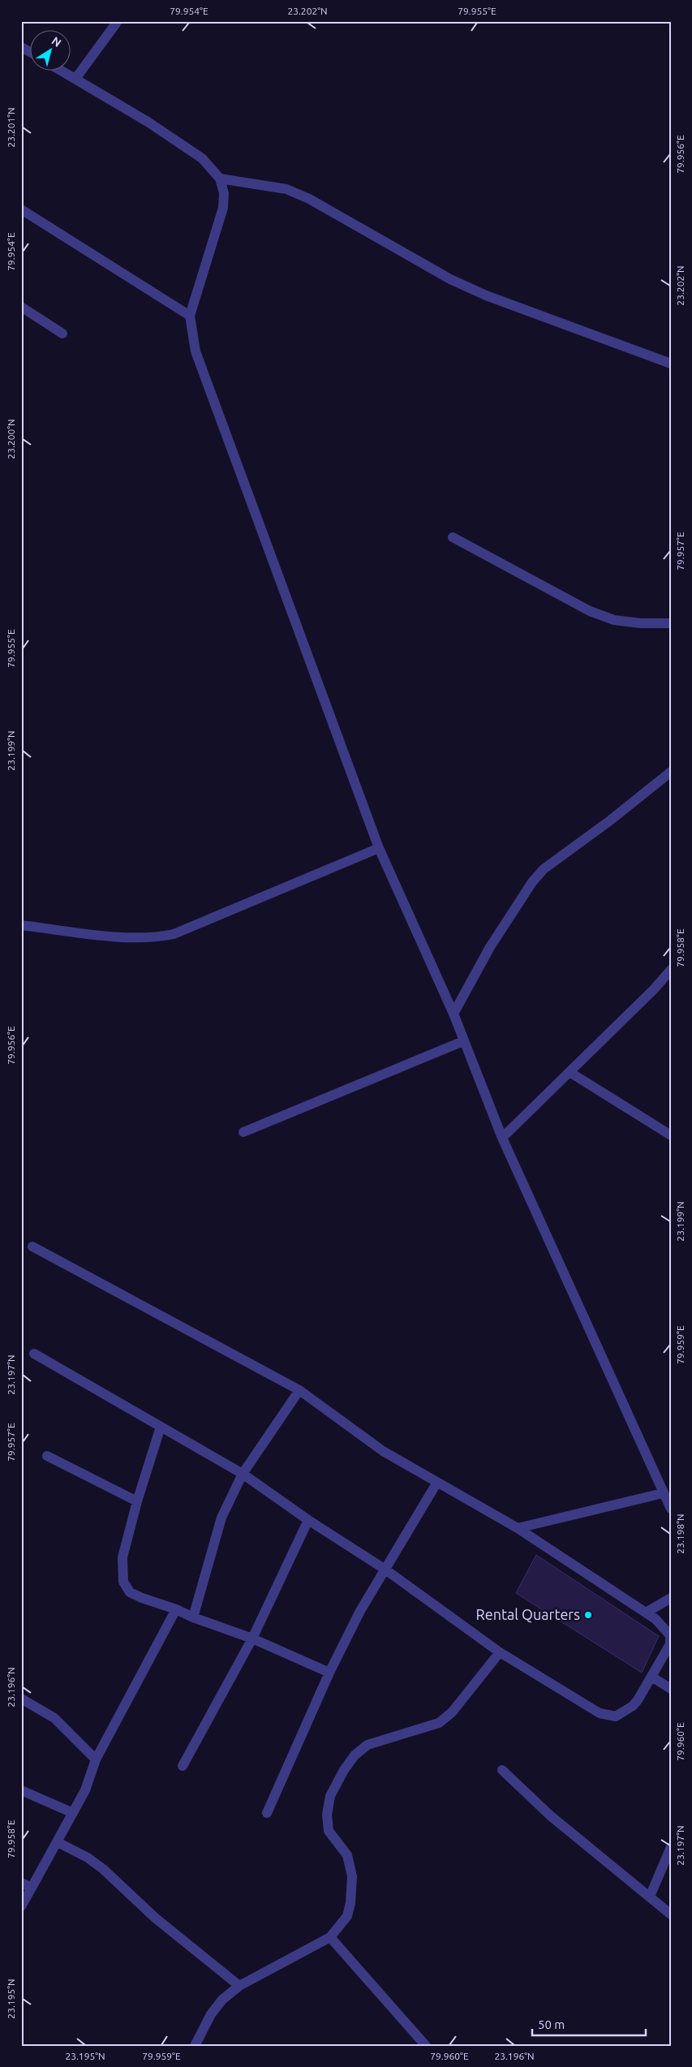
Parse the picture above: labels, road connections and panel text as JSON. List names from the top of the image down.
{
  "places": ["Rental Quarters"],
  "scale_bar": "50 m",
  "north": "top right",
  "coordinates": [
    "79.954°E",
    "23.202°N",
    "79.955°E",
    "23.201°N",
    "79.956°E",
    "23.200°N",
    "79.957°E",
    "23.199°N",
    "79.958°E",
    "79.959°E",
    "23.197°N",
    "23.198°N",
    "23.196°N",
    "79.960°E",
    "23.195°N"
  ]
}
